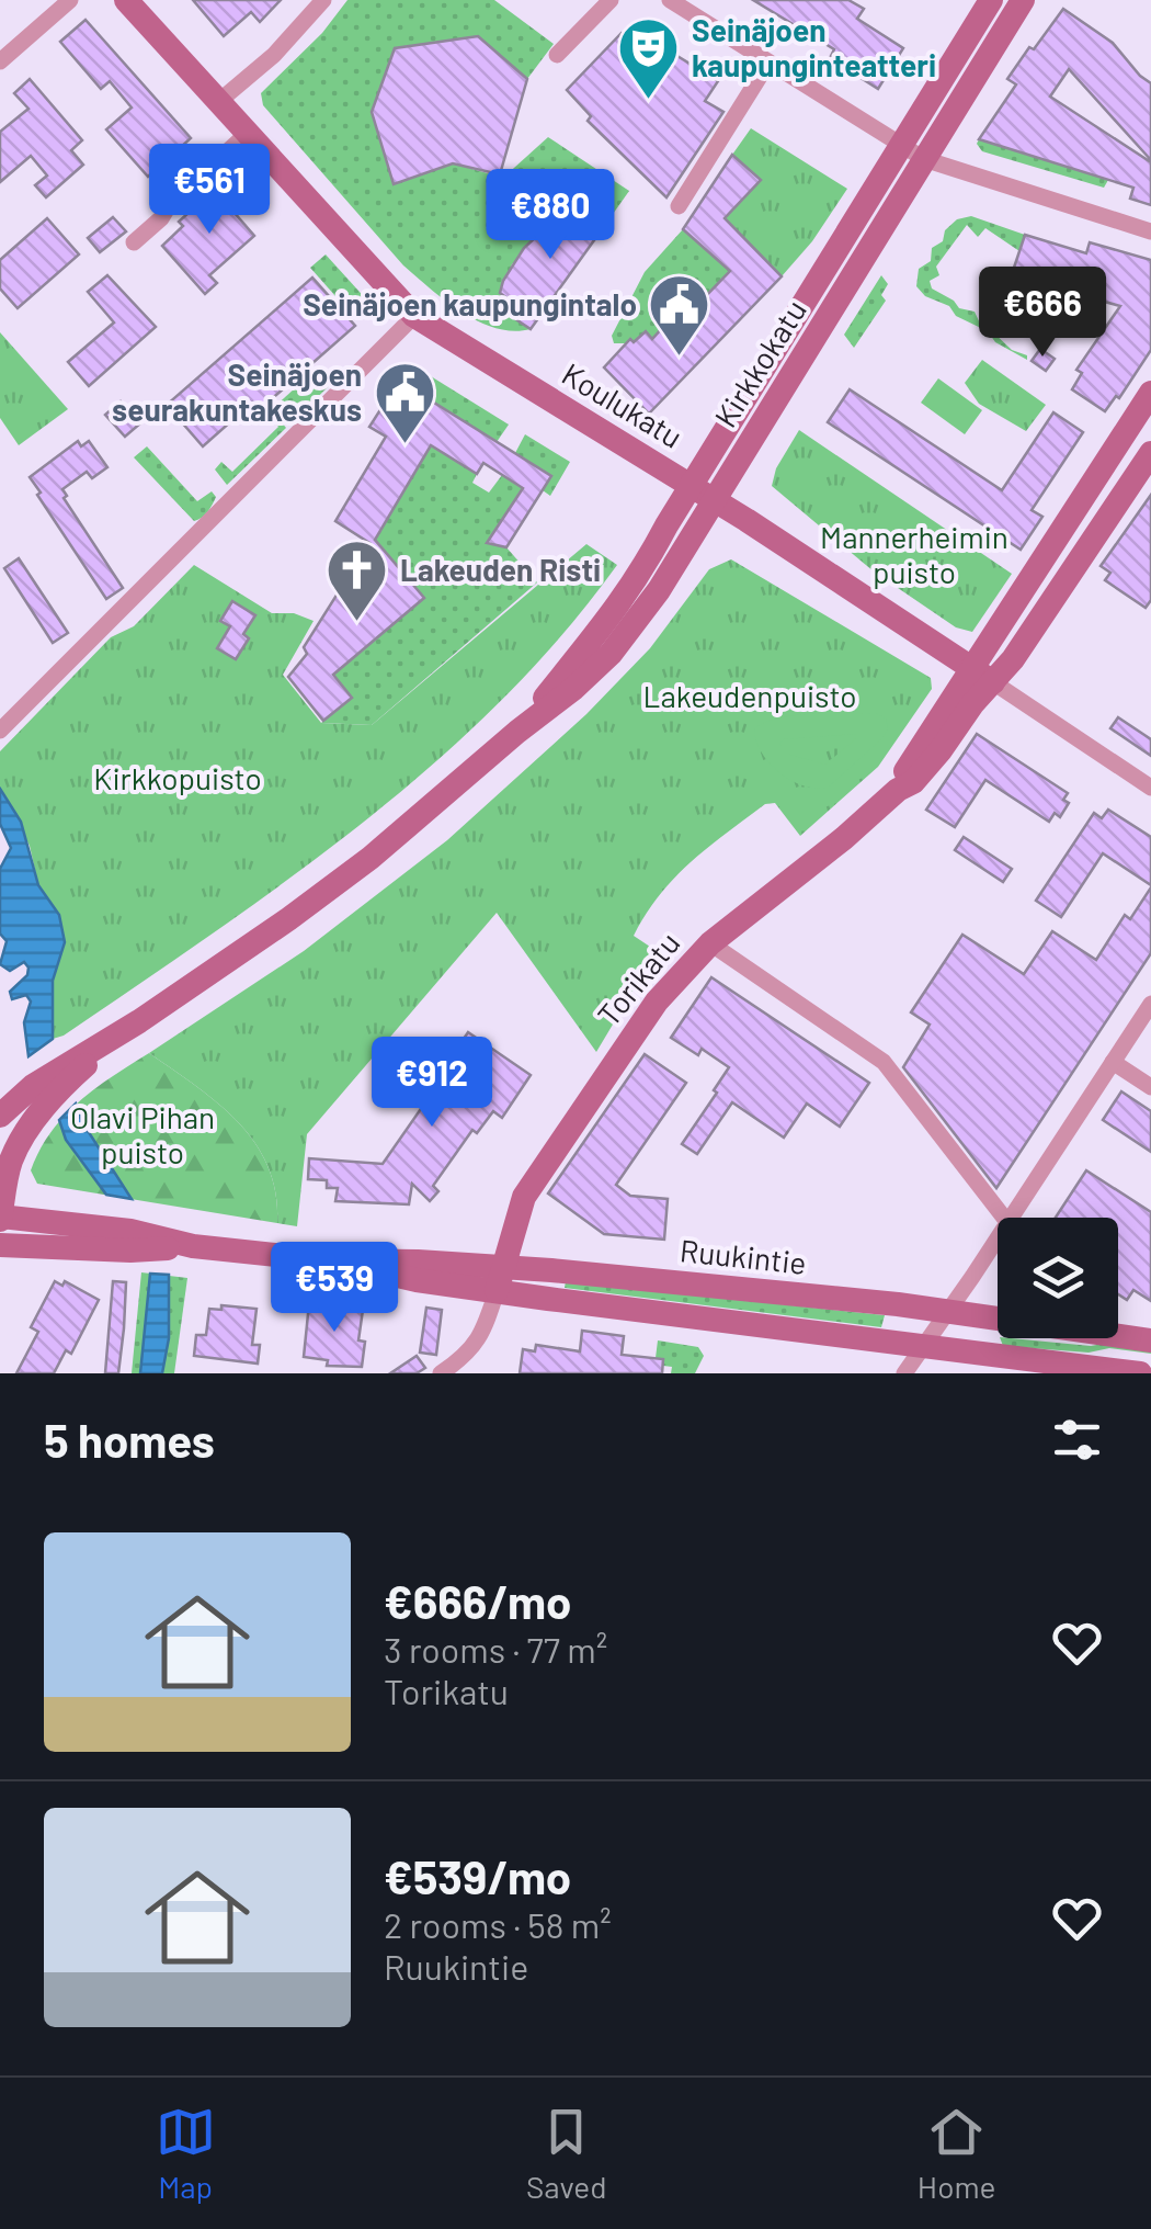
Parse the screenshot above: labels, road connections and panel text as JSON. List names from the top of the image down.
{
  "streets": {
    "main road": [
      "Kirkkokatu",
      "Koulukatu",
      "Torikatu",
      "Ruukintie"
    ]
  },
  "crossings": [
    ["Kirkkokatu", "Koulukatu"],
    ["Kirkkokatu", "Ruukintie"],
    ["Koulukatu", "Torikatu"],
    ["Torikatu", "Ruukintie"]
  ],
  "parks": [
    "Mannerheimin puisto",
    "Lakeudenpuisto",
    "Kirkkopuisto",
    "Olavi Pihan puisto"
  ],
  "places": {
    "theatre": ["Seinäjoen kaupunginteatteri"],
    "public building": ["Seinäjoen kaupungintalo", "Seinäjoen seurakuntakeskus"],
    "church": ["Lakeuden Risti"]
  },
  "page": {
    "price": [
      "€561",
      "€880",
      "€666",
      "€912",
      "€539"
    ],
    "heading": "5 homes",
    "list": [
      {
        "name": "€666/mo",
        "note": "3 rooms · 77 m² · Torikatu"
      },
      {
        "name": "€539/mo",
        "note": "2 rooms · 58 m² · Ruukintie"
      }
    ],
    "tabs": ["Map", "Saved", "Home"]
  }
}
